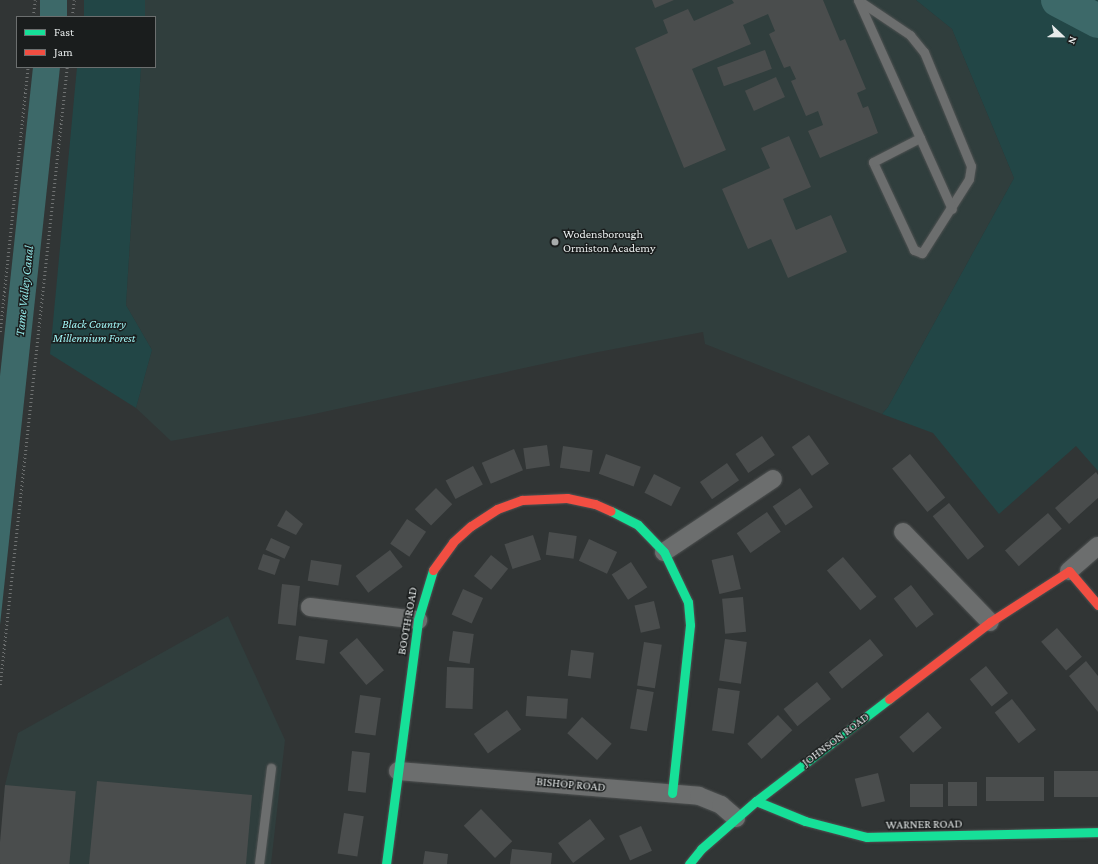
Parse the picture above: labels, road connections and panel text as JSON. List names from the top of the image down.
{
  "streets": {
    "street": [
      "BOOTH ROAD",
      "JOHNSON ROAD",
      "BISHOP ROAD",
      "WARNER ROAD"
    ]
  },
  "crossings": [
    ["BOOTH ROAD", "BISHOP ROAD"],
    ["JOHNSON ROAD", "BISHOP ROAD"],
    ["JOHNSON ROAD", "WARNER ROAD"]
  ],
  "water": ["Tame Valley Canal"],
  "parks": ["Black Country Millennium Forest"],
  "places": ["Wodensborough Ormiston Academy"],
  "legend": ["Fast", "Jam"],
  "north": "right"
}
